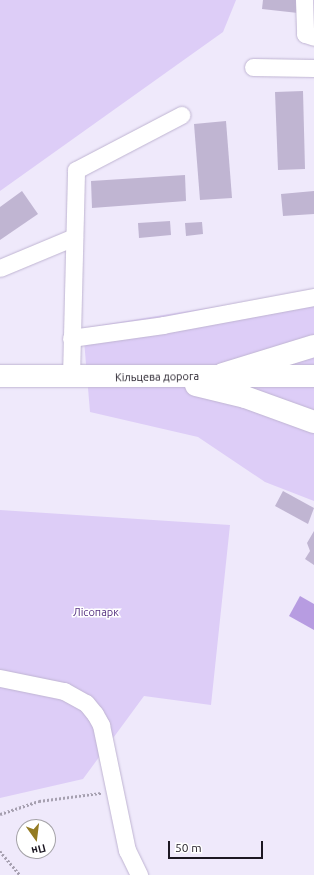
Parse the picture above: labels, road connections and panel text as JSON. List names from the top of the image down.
{
  "streets": {
    "main road": ["Кільцева дорога"]
  },
  "parks": ["Лісопарк"],
  "scale_bar": "50 m",
  "north": "bottom"
}
